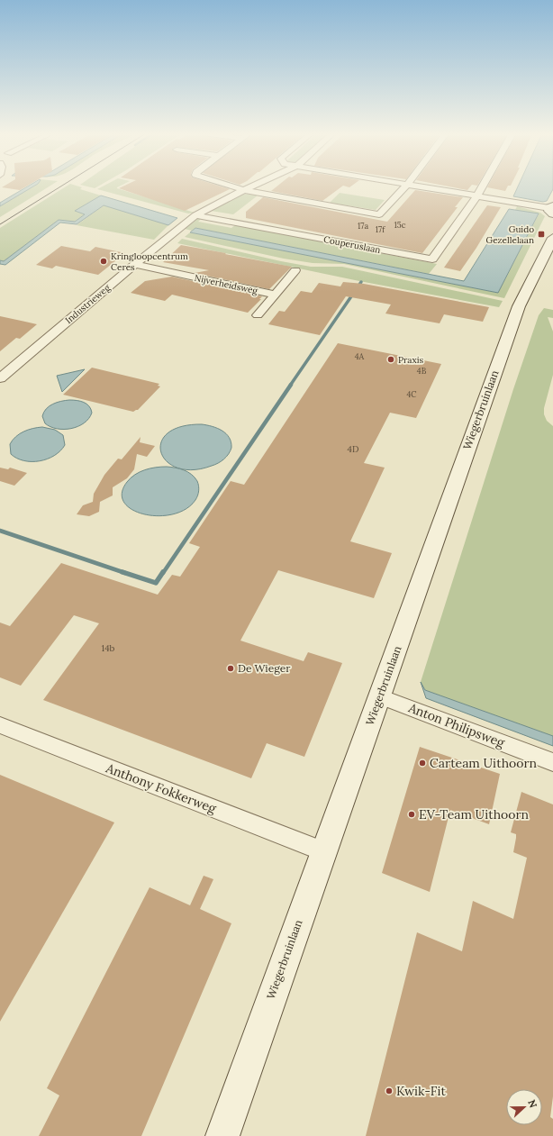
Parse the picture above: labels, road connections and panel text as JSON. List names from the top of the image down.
{
  "streets": {
    "street": [
      "Couperuslaan",
      "Nijverheidsweg",
      "Industrieweg",
      "Wiegerbruinlaan",
      "Anton Philipsweg",
      "Anthony Fokkerweg"
    ]
  },
  "crossings": [
    ["Couperuslaan", "Industrieweg"],
    ["Nijverheidsweg", "Industrieweg"],
    ["Wiegerbruinlaan", "Anton Philipsweg"],
    ["Wiegerbruinlaan", "Anthony Fokkerweg"]
  ],
  "places": {
    "transit": ["Guido Gezellelaan"],
    "other": [
      "Kringloopcentrum Ceres",
      "Praxis",
      "De Wieger",
      "Carteam Uithoorn",
      "EV-Team Uithoorn",
      "Kwik-Fit"
    ]
  },
  "house_numbers": [
    "15c",
    "17a",
    "17f",
    "4A",
    "4B",
    "4C",
    "4D",
    "14b"
  ],
  "north": "right"
}
